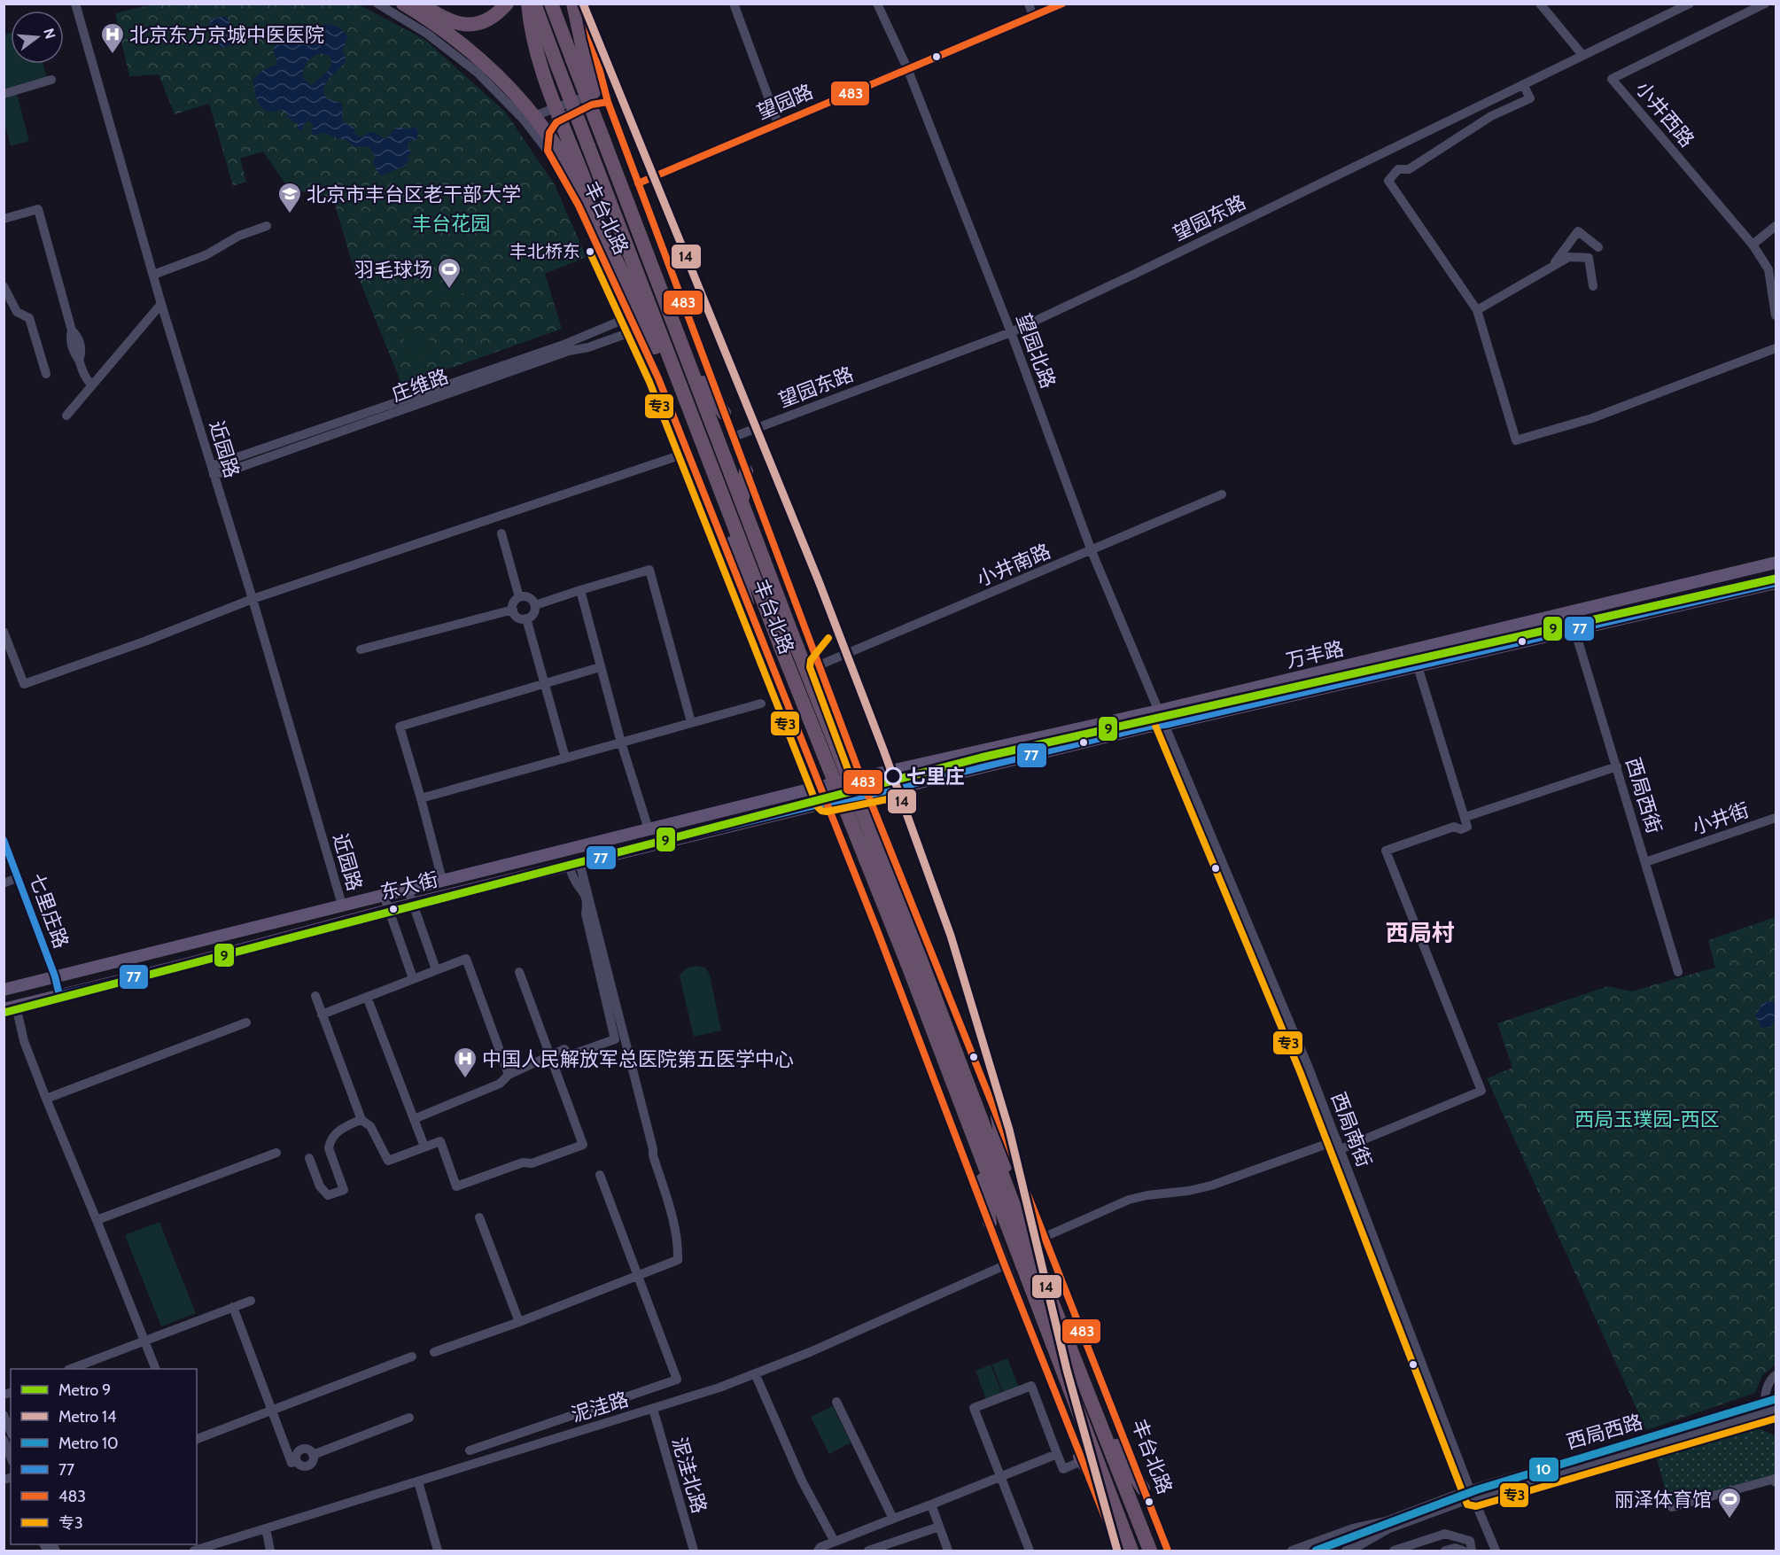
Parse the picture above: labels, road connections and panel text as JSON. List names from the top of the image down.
{
  "streets": {
    "highway": ["丰台北路"],
    "main road": ["万丰路", "东大街"],
    "street": [
      "望园路",
      "小井西路",
      "望园东路",
      "望园北路",
      "庄维路",
      "近园路",
      "小井南路",
      "西局西街",
      "小井街",
      "七里庄路",
      "西局南街",
      "泥洼路",
      "西局西路",
      "泥洼北路"
    ]
  },
  "crossings": [
    ["望园路", "丰台北路"],
    ["望园路", "望园北路"],
    ["丰台北路", "望园东路"],
    ["丰台北路", "庄维路"],
    ["丰台北路", "小井南路"],
    ["丰台北路", "万丰路"],
    ["丰台北路", "东大街"],
    ["丰台北路", "泥洼路"],
    ["望园东路", "望园北路"],
    ["望园北路", "小井南路"],
    ["望园北路", "万丰路"],
    ["望园北路", "西局南街"],
    ["庄维路", "近园路"],
    ["近园路", "东大街"],
    ["万丰路", "西局西街"],
    ["万丰路", "东大街"],
    ["万丰路", "西局南街"],
    ["西局西街", "小井街"],
    ["东大街", "七里庄路"],
    ["西局南街", "西局西路"],
    ["泥洼路", "泥洼北路"]
  ],
  "districts": ["西局村"],
  "parks": ["丰台花园", "西局玉璞园-西区"],
  "places": {
    "hospital": ["北京东方京城中医医院", "中国人民解放军总医院第五医学中心"],
    "school or university": ["北京市丰台区老干部大学"],
    "other": ["丰北桥东", "七里庄"],
    "sports": ["羽毛球场", "丽泽体育馆"]
  },
  "lines": [
    "metro line 14",
    "transit line 483",
    "transit line 专3",
    "metro line 9",
    "transit line 77",
    "metro line 10"
  ],
  "legend": [
    "Metro 9",
    "Metro 14",
    "Metro 10",
    "77",
    "483",
    "专3"
  ],
  "north": "right"
}
